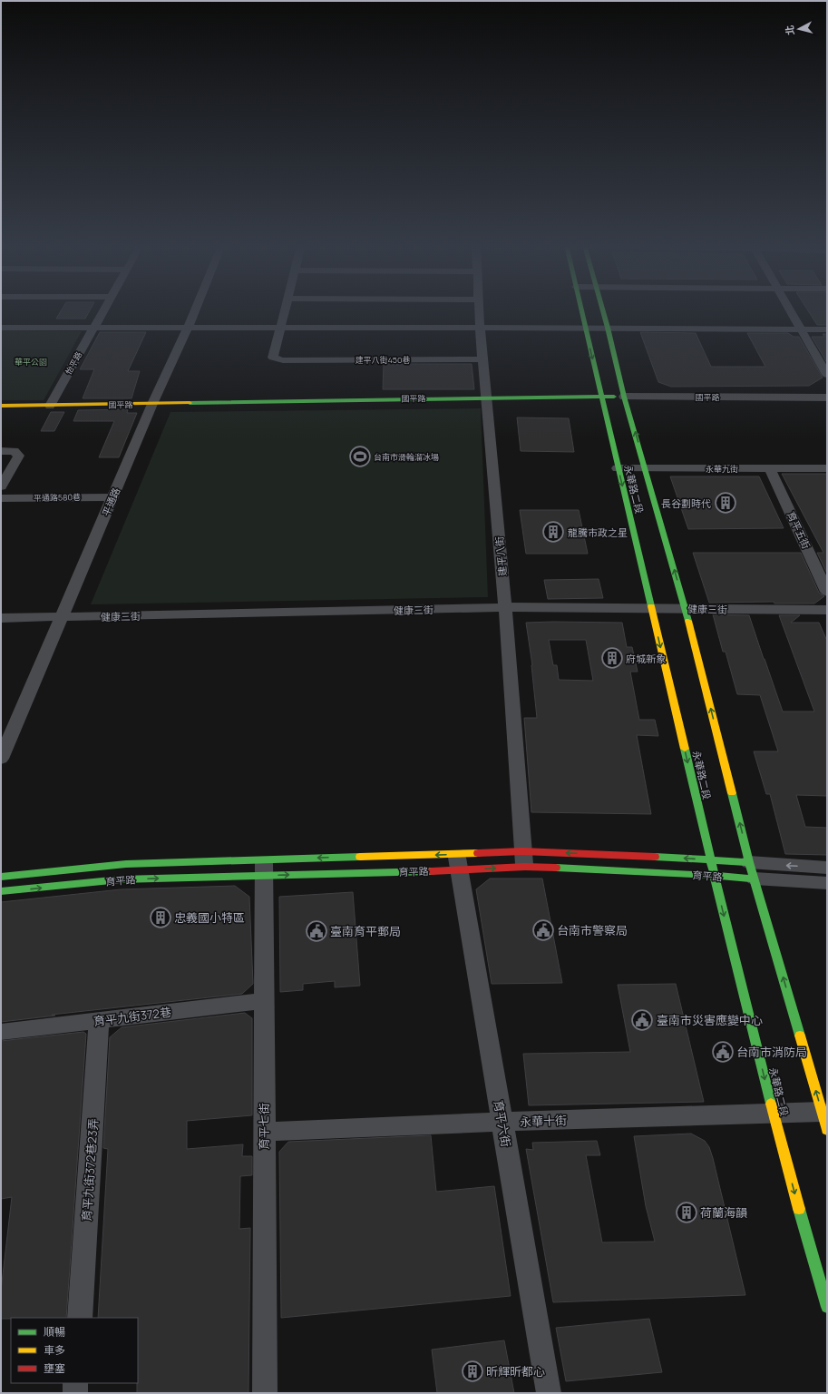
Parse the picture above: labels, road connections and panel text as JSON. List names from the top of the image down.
{
  "streets": {
    "street": [
      "建平八街450巷",
      "怡平路",
      "國平路",
      "永華九街",
      "永華路二段",
      "平通路580巷",
      "平通路",
      "育平五街",
      "建平八街",
      "健康三街",
      "育平路",
      "育平九街372巷",
      "永華十街",
      "育平六街",
      "育平七街",
      "育平九街372巷23弄"
    ]
  },
  "crossings": [
    ["建平八街450巷", "建平八街"],
    ["怡平路", "國平路"],
    ["國平路", "永華路二段"],
    ["國平路", "平通路"],
    ["國平路", "建平八街"],
    ["永華九街", "永華路二段"],
    ["永華九街", "育平五街"],
    ["永華路二段", "健康三街"],
    ["永華路二段", "育平路"],
    ["永華路二段", "永華十街"],
    ["平通路580巷", "平通路"],
    ["平通路", "健康三街"],
    ["建平八街", "健康三街"],
    ["建平八街", "育平路"],
    ["育平路", "育平六街"],
    ["育平路", "育平七街"],
    ["育平九街372巷", "育平七街"],
    ["育平九街372巷", "育平九街372巷23弄"],
    ["永華十街", "育平六街"],
    ["永華十街", "育平七街"]
  ],
  "parks": ["華平公園"],
  "places": {
    "sports": ["台南市滑輪溜冰場"],
    "building": [
      "長谷劃時代",
      "龍騰市政之星",
      "府城新象",
      "忠義國小特區",
      "荷蘭海韻",
      "昕輝昕都心"
    ],
    "public building": [
      "台南市警察局",
      "臺南育平郵局",
      "臺南市災害應變中心",
      "台南市消防局"
    ]
  },
  "legend": ["順暢", "車多", "壅塞"],
  "north": "left"
}
